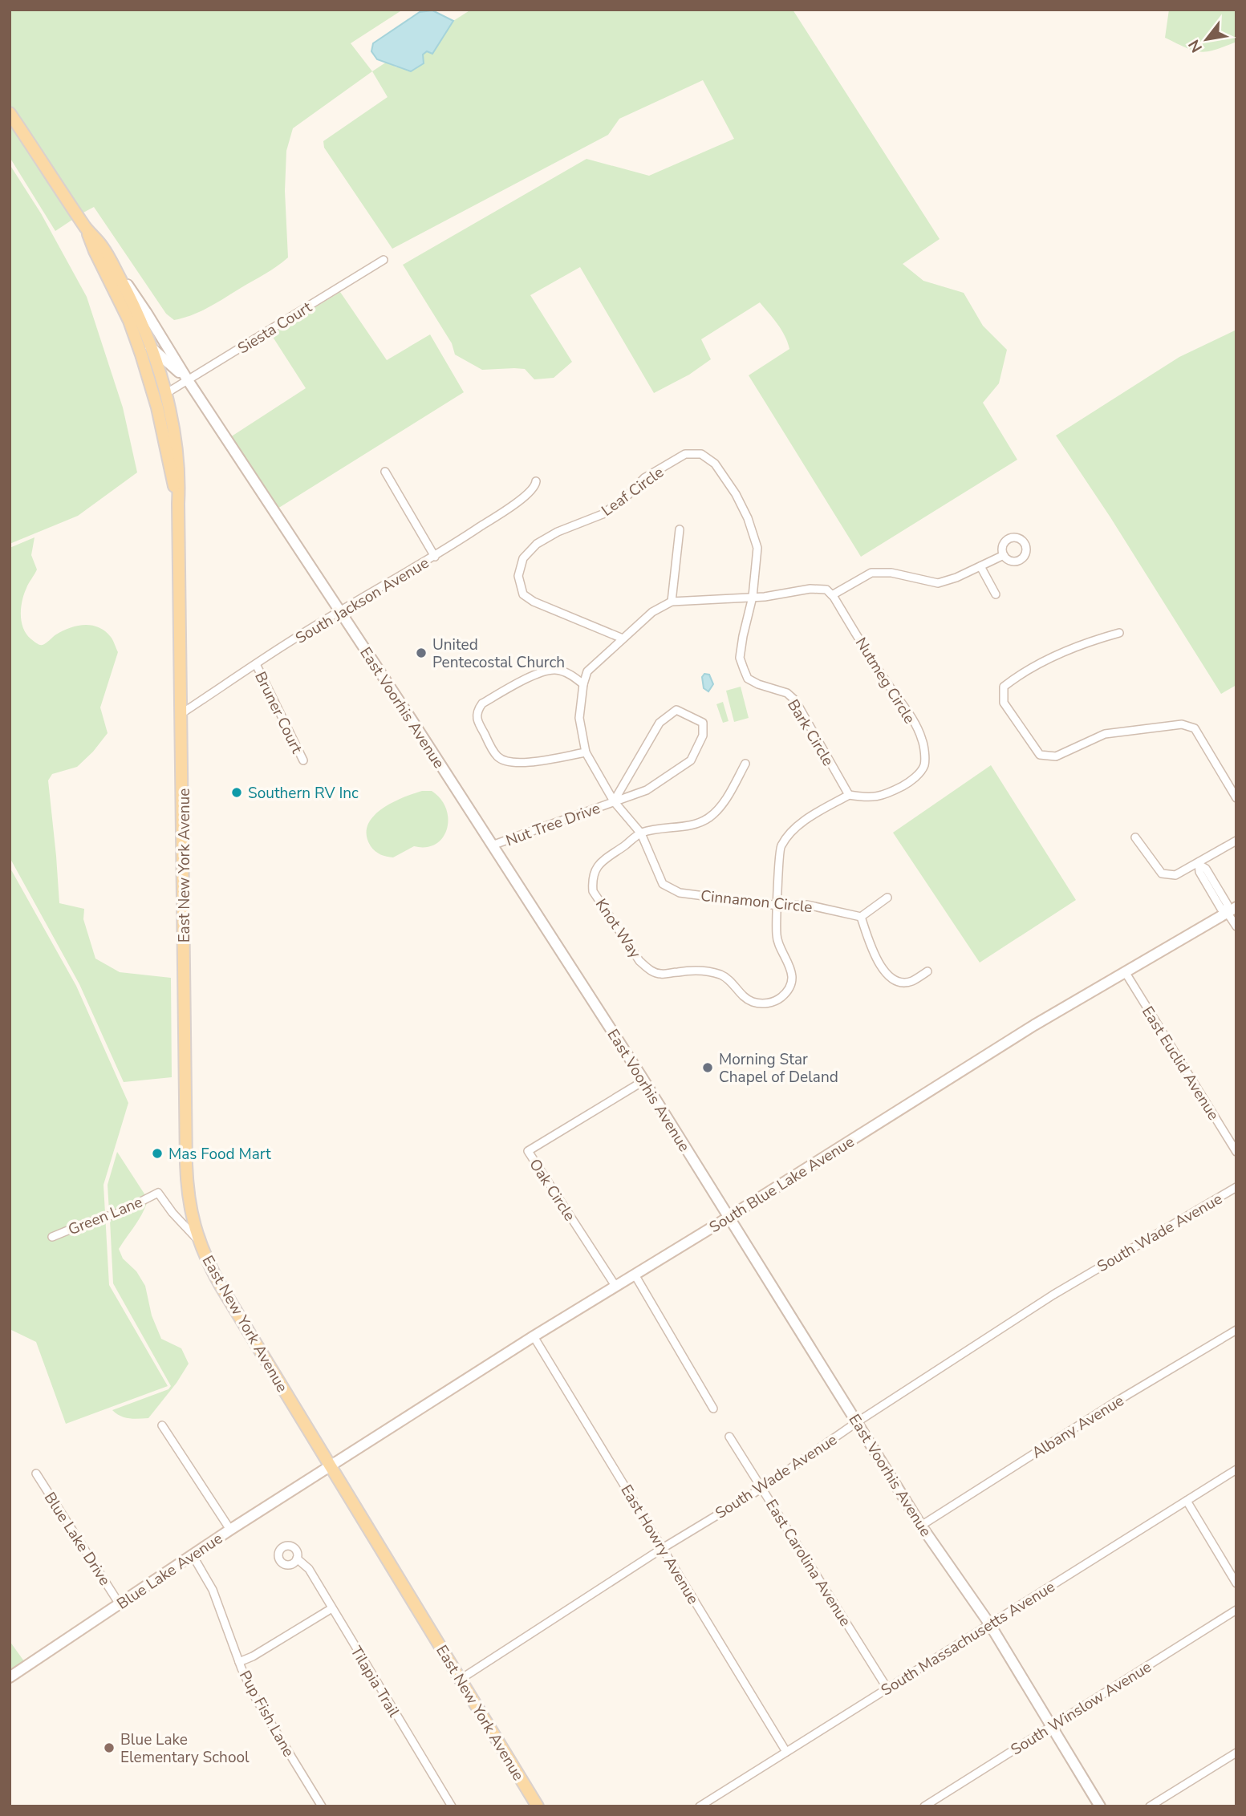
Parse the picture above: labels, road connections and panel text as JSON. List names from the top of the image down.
{
  "streets": {
    "main road": ["East New York Avenue"],
    "street": [
      "Siesta Court",
      "Leaf Circle",
      "South Jackson Avenue",
      "Nutmeg Circle",
      "East Voorhis Avenue",
      "Bruner Court",
      "Bark Circle",
      "Nut Tree Drive",
      "Cinnamon Circle",
      "Knot Way",
      "East Euclid Avenue",
      "South Blue Lake Avenue",
      "Oak Circle",
      "Green Lane",
      "South Wade Avenue",
      "Albany Avenue",
      "Blue Lake Drive",
      "East Howry Avenue",
      "East Carolina Avenue",
      "Blue Lake Avenue",
      "South Massachusetts Avenue",
      "Tilapia Trail",
      "South Winslow Avenue",
      "Pup Fish Lane"
    ]
  },
  "crossings": [
    ["Siesta Court", "East Voorhis Avenue"],
    ["Siesta Court", "East New York Avenue"],
    ["Leaf Circle", "Bark Circle"],
    ["Leaf Circle", "Cinnamon Circle"],
    ["South Jackson Avenue", "East Voorhis Avenue"],
    ["South Jackson Avenue", "Bruner Court"],
    ["South Jackson Avenue", "East New York Avenue"],
    ["Nutmeg Circle", "Bark Circle"],
    ["East Voorhis Avenue", "Nut Tree Drive"],
    ["East Voorhis Avenue", "East New York Avenue"],
    ["East Voorhis Avenue", "South Blue Lake Avenue"],
    ["East Voorhis Avenue", "Oak Circle"],
    ["East Voorhis Avenue", "South Wade Avenue"],
    ["East Voorhis Avenue", "Albany Avenue"],
    ["East Voorhis Avenue", "South Massachusetts Avenue"],
    ["East Voorhis Avenue", "South Winslow Avenue"],
    ["Nut Tree Drive", "Cinnamon Circle"],
    ["East New York Avenue", "South Blue Lake Avenue"],
    ["East New York Avenue", "Green Lane"],
    ["East New York Avenue", "South Wade Avenue"],
    ["East New York Avenue", "Blue Lake Avenue"],
    ["Cinnamon Circle", "Knot Way"],
    ["East Euclid Avenue", "South Blue Lake Avenue"],
    ["South Blue Lake Avenue", "Oak Circle"],
    ["South Blue Lake Avenue", "East Howry Avenue"],
    ["South Blue Lake Avenue", "Blue Lake Avenue"],
    ["South Wade Avenue", "East Howry Avenue"],
    ["South Wade Avenue", "East Carolina Avenue"],
    ["Blue Lake Drive", "Blue Lake Avenue"],
    ["East Howry Avenue", "South Massachusetts Avenue"],
    ["East Carolina Avenue", "South Massachusetts Avenue"],
    ["Blue Lake Avenue", "Pup Fish Lane"]
  ],
  "places": [
    "United Pentecostal Church",
    "Southern RV Inc",
    "Morning Star Chapel of Deland",
    "Mas Food Mart",
    "Blue Lake Elementary School"
  ],
  "north": "bottom left"
}
